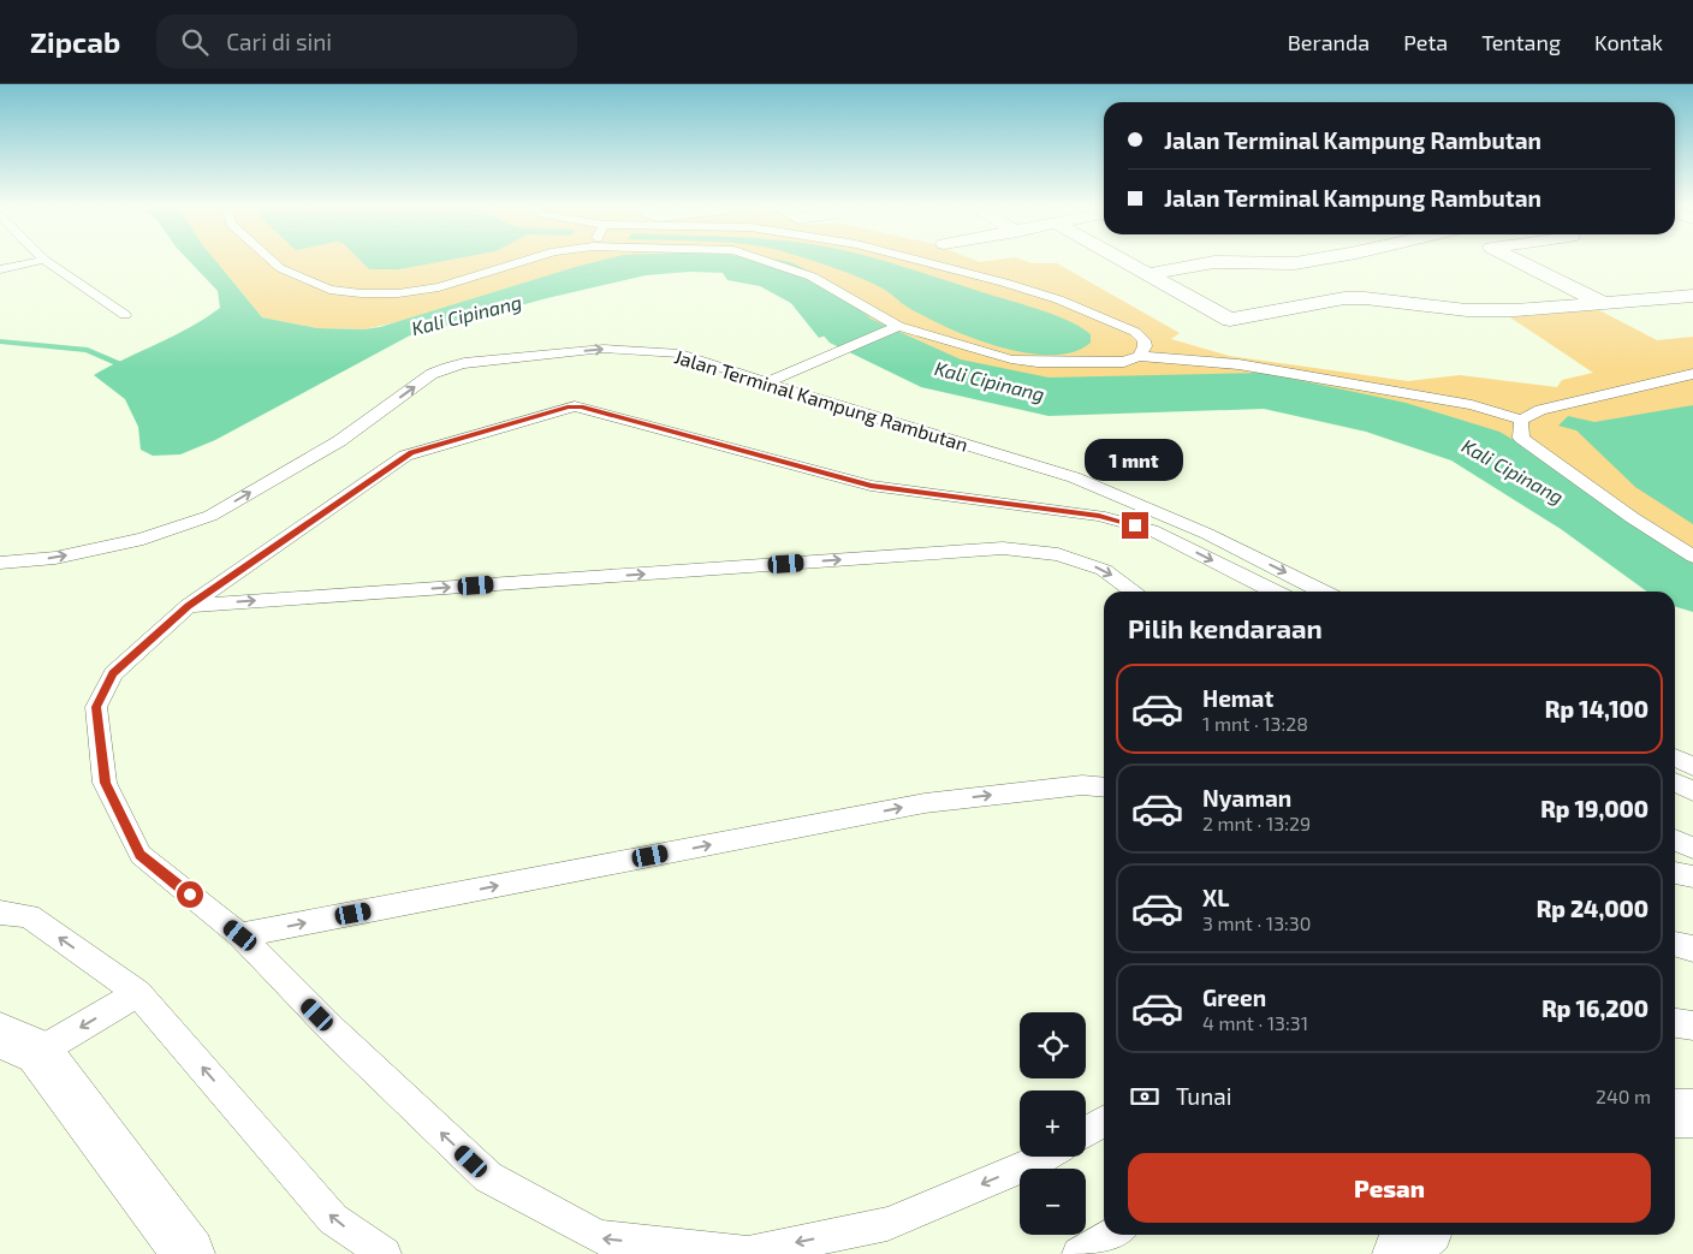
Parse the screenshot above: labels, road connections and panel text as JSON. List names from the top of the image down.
{
  "streets": {
    "lane": ["Jalan Terminal Kampung Rambutan"]
  },
  "water": ["Kali Cipinang"],
  "page": {
    "header": "Zipcab",
    "search": "Cari di sini",
    "nav": [
      "Beranda",
      "Peta",
      "Tentang",
      "Kontak"
    ],
    "banner": ["Jalan Terminal Kampung Rambutan", "Jalan Terminal Kampung Rambutan"],
    "bubble": "1 mnt",
    "heading": "Pilih kendaraan",
    "list": [
      {
        "name": "Hemat",
        "note": "1 mnt · 13:28",
        "value": "Rp 14,100"
      },
      {
        "name": "Nyaman",
        "note": "2 mnt · 13:29",
        "value": "Rp 19,000"
      },
      {
        "name": "XL",
        "note": "3 mnt · 13:30",
        "value": "Rp 24,000"
      },
      {
        "name": "Green",
        "note": "4 mnt · 13:31",
        "value": "Rp 16,200"
      }
    ],
    "map_buttons": ["+", "−"],
    "pay": ["Tunai", "240 m"],
    "buttons": "Pesan"
  }
}
